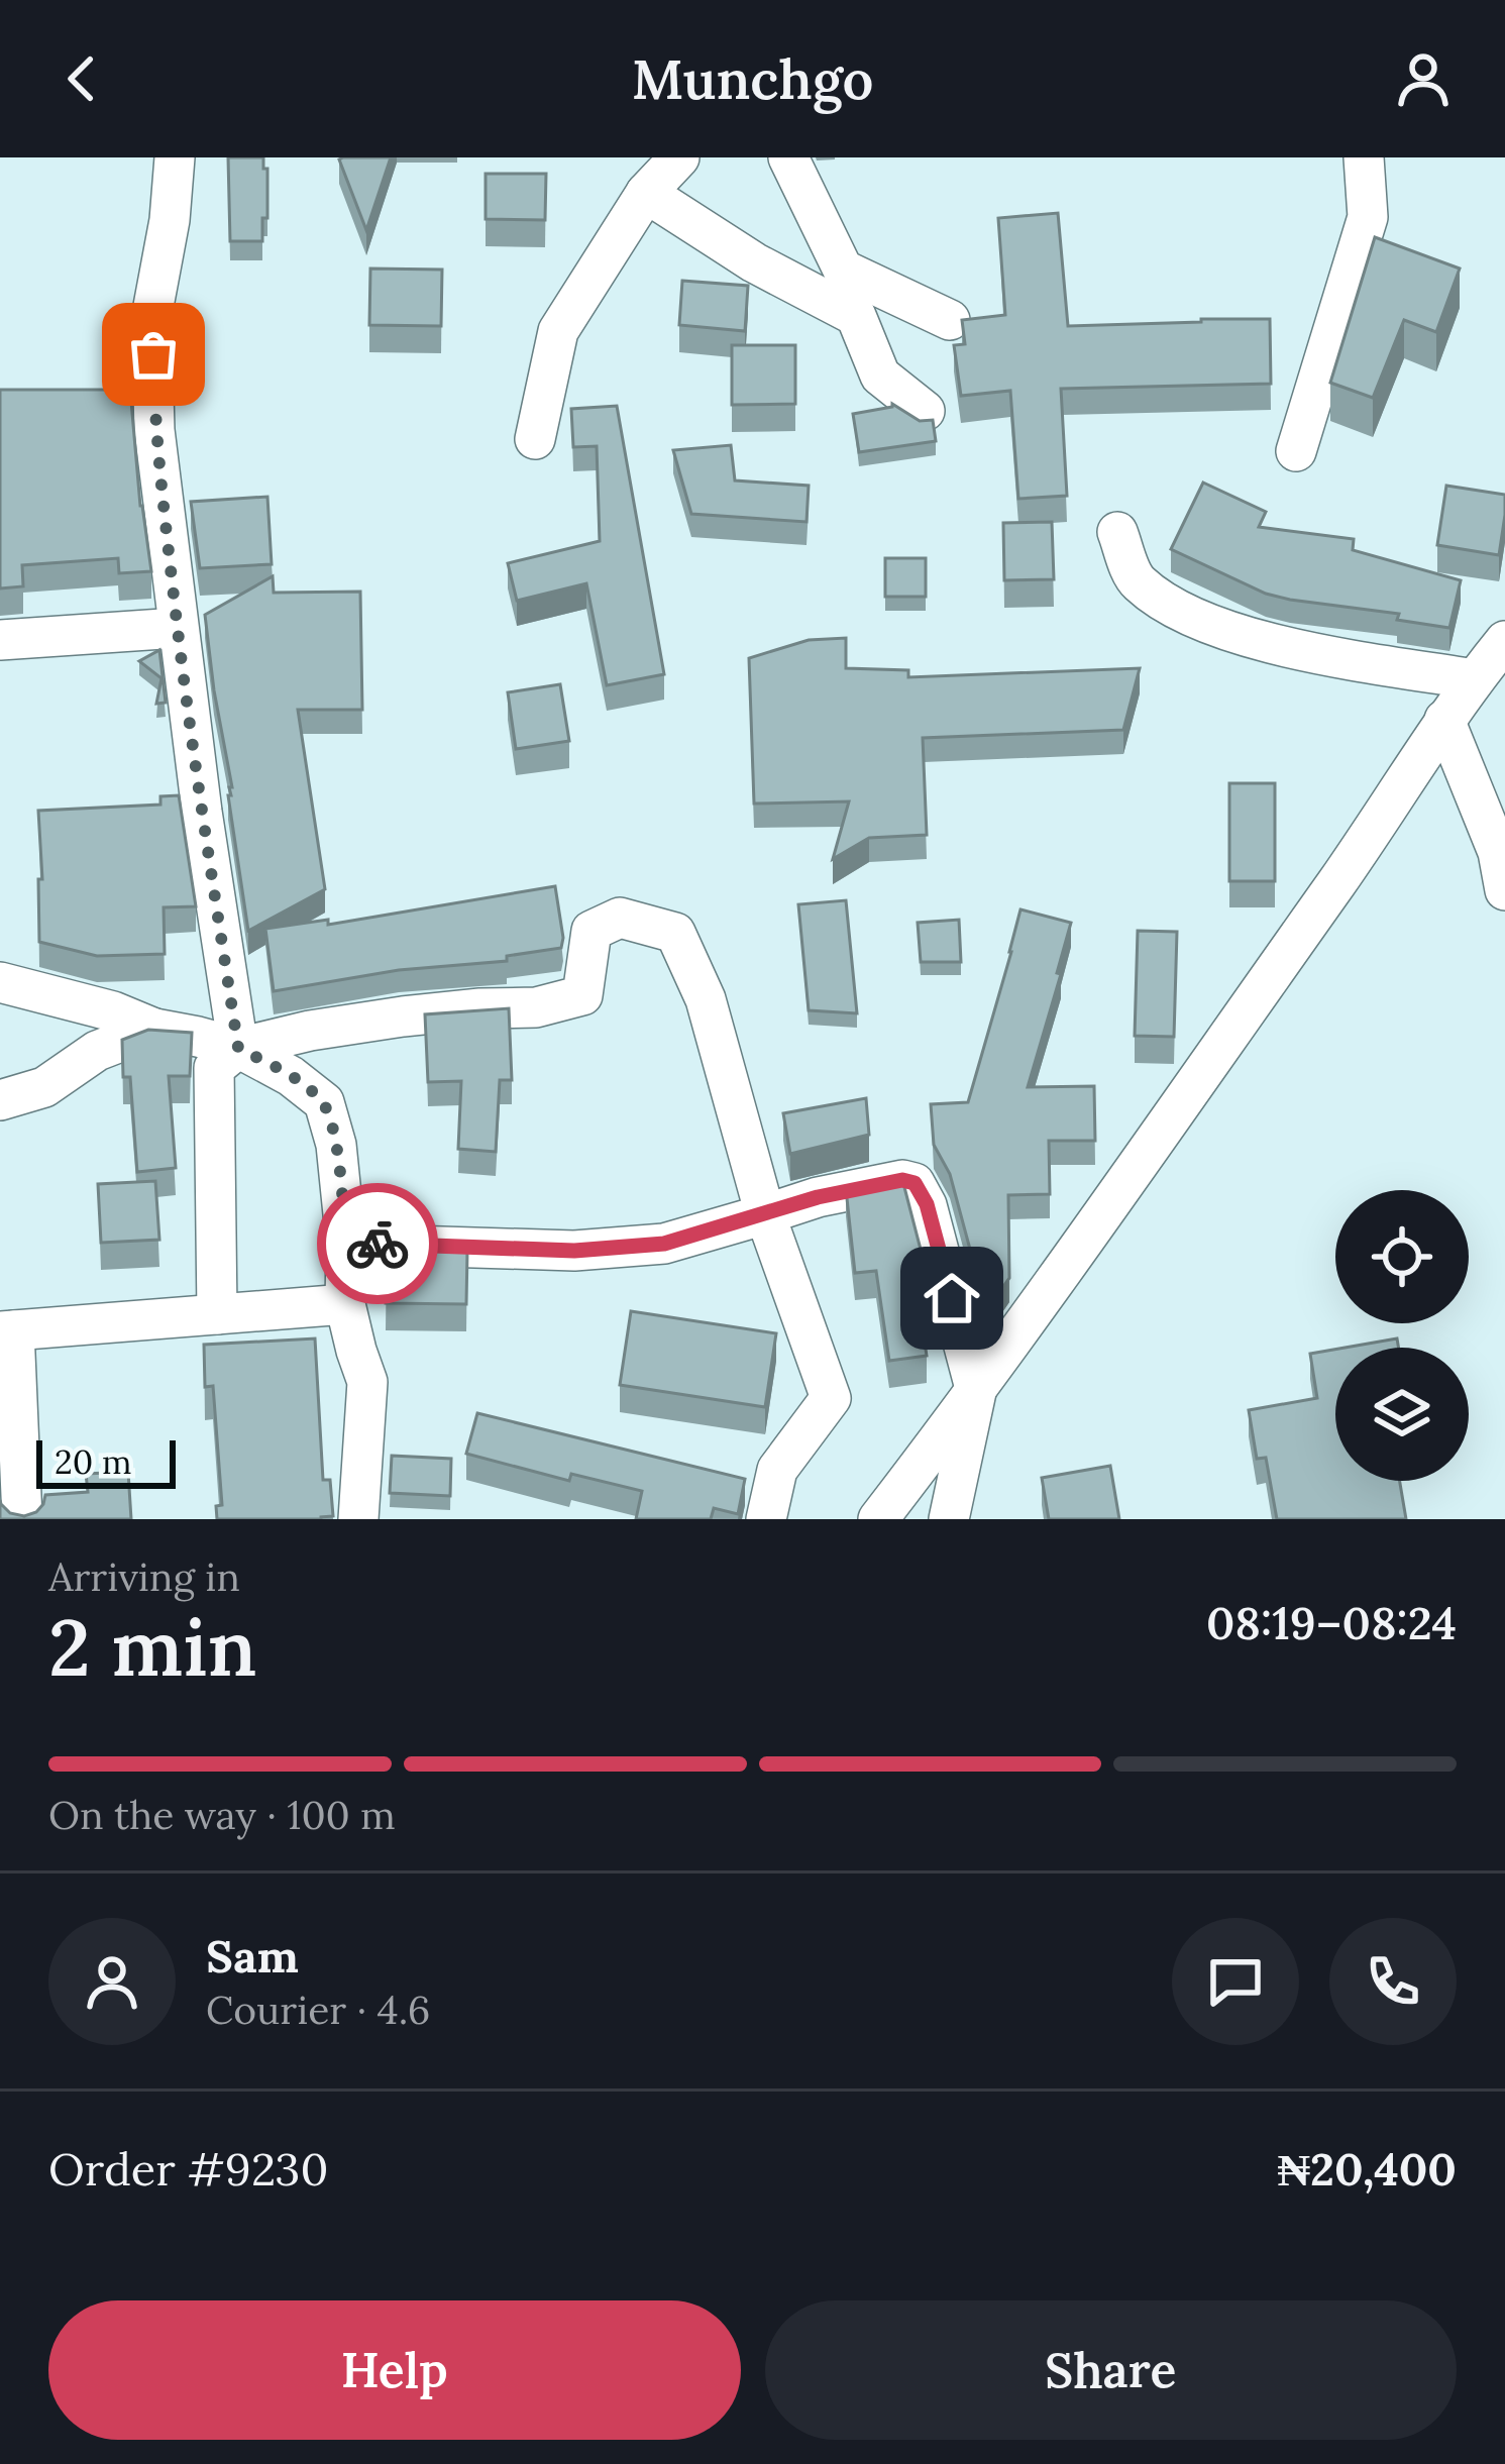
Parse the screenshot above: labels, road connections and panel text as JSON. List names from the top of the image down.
{
  "scale_bar": "20 m",
  "page": {
    "header": "Munchgo",
    "scale": "20 m",
    "heading": ["2 min", "Arriving in", "08:19–08:24"],
    "panel": [
      "Sam",
      "Courier · 4.6",
      "Order #9230",
      "₦20,400"
    ],
    "bar": "On the way · 100 m",
    "buttons": ["Help", "Share"]
  }
}
